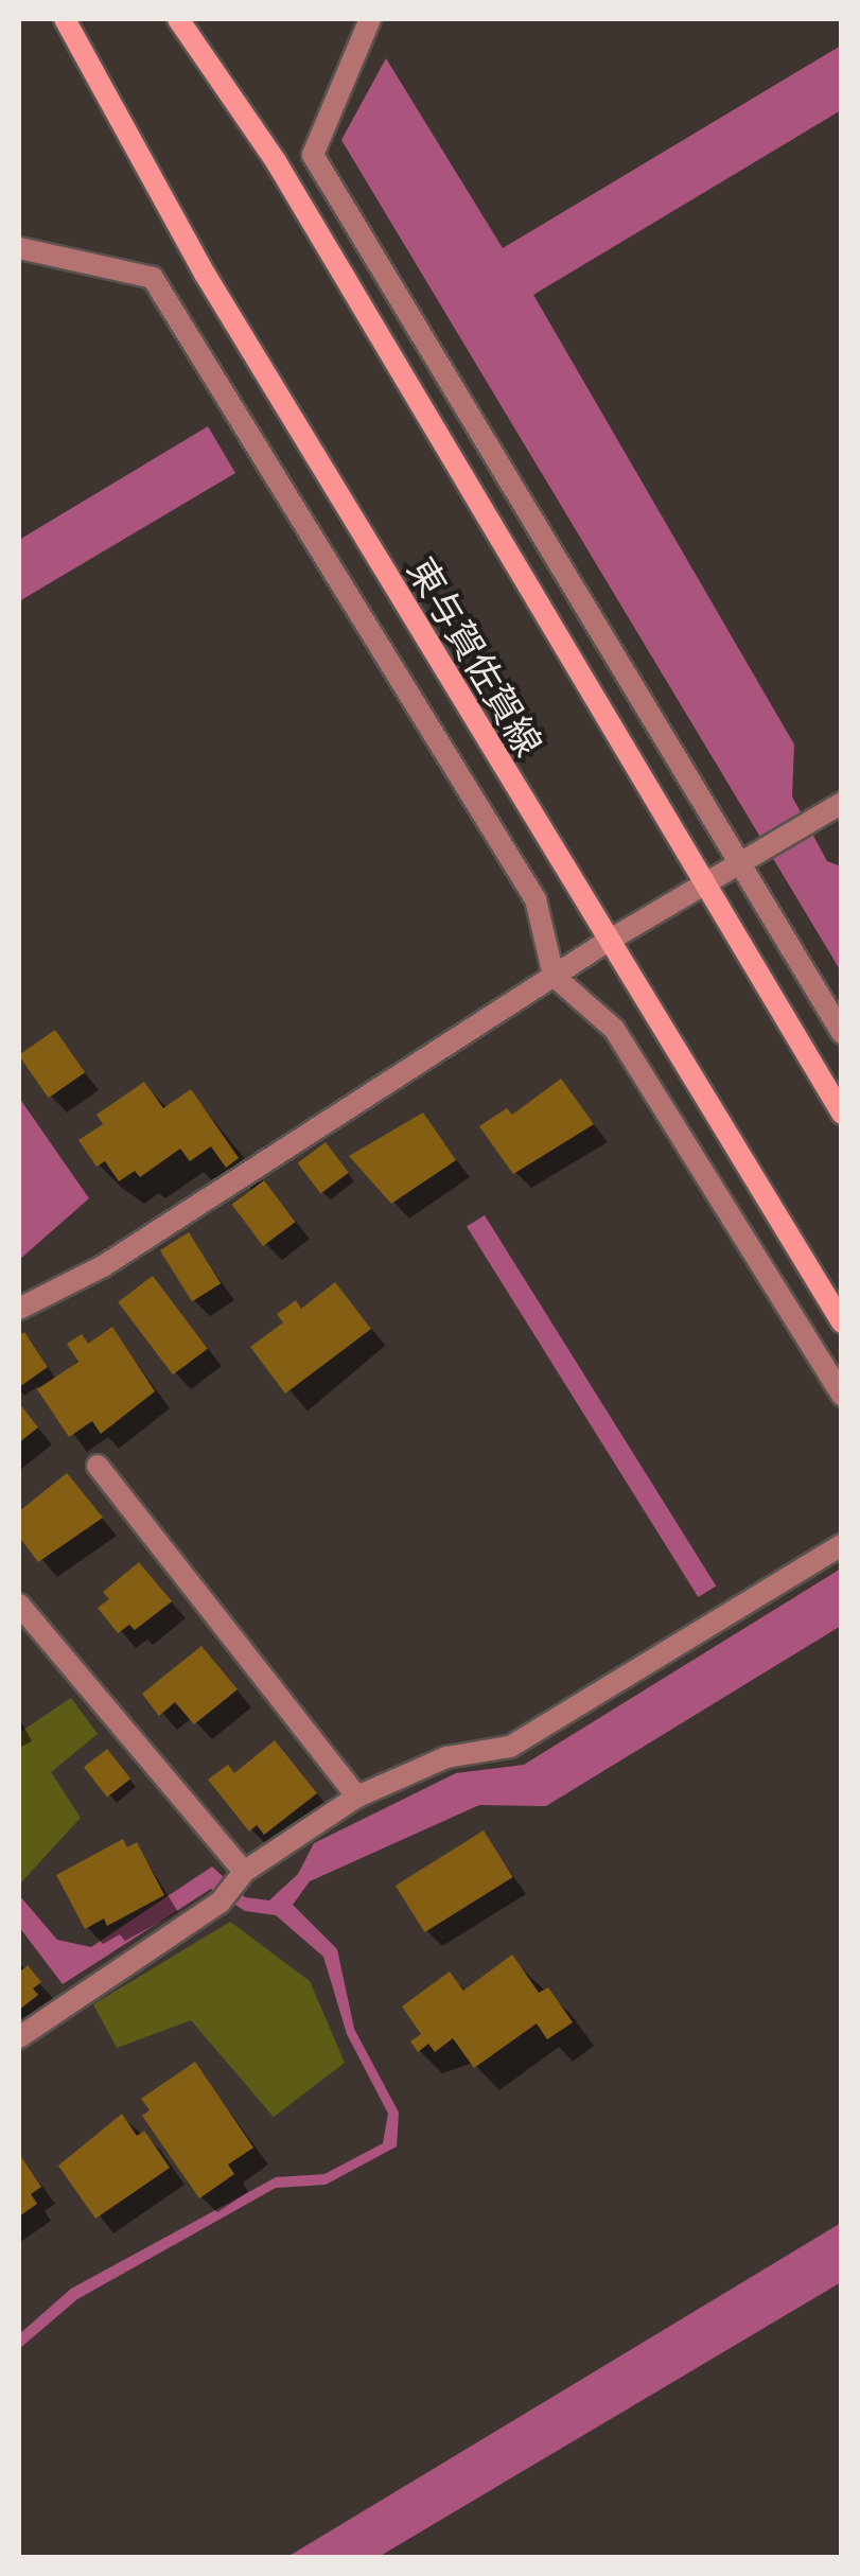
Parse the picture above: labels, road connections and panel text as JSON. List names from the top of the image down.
{
  "streets": {
    "main road": ["東与賀佐賀線"]
  }
}
